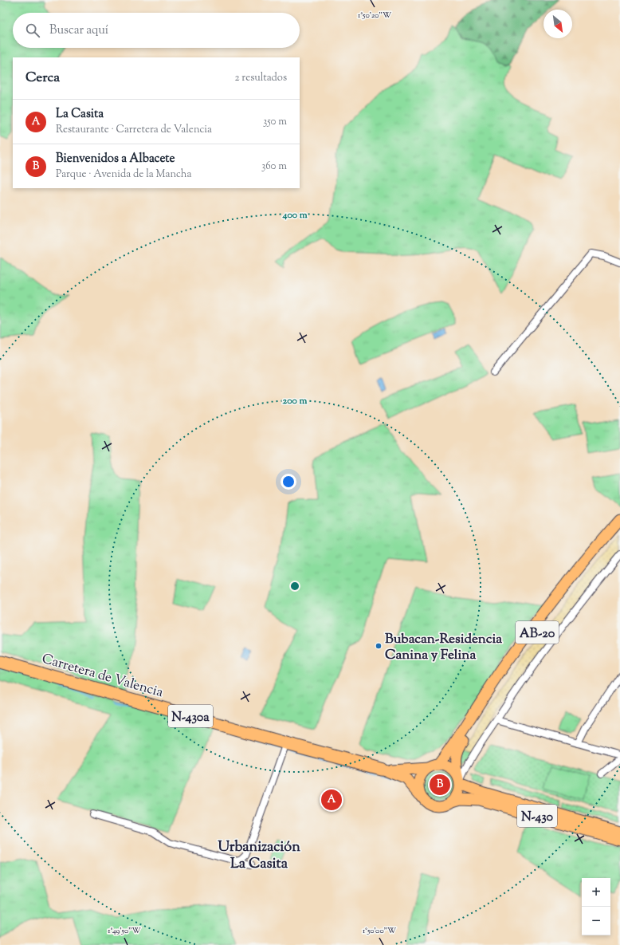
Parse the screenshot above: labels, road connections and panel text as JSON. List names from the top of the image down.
{
  "streets": {
    "highway": ["Carretera de Valencia", "N-430a"],
    "main road": ["AB-20", "N-430"]
  },
  "crossings": [
    ["AB-20", "Carretera de Valencia"],
    ["AB-20", "N-430"],
    ["Carretera de Valencia", "N-430"]
  ],
  "districts": ["Urbanización La Casita"],
  "places": ["Bubacan-Residencia Canina y Felina"],
  "north": "bottom right",
  "page": {
    "search": "Buscar aquí",
    "heading": ["Cerca", "2 resultados"],
    "list": [
      {
        "mark": "A",
        "name": "La Casita",
        "note": "Restaurante · Carretera de Valencia",
        "value": "350 m"
      },
      {
        "mark": "B",
        "name": "Bienvenidos a Albacete",
        "note": "Parque · Avenida de la Mancha",
        "value": "360 m"
      }
    ],
    "pins": ["B", "A"],
    "map_buttons": ["+", "−"]
  },
  "coordinates": ["1°50'20\"W", "1°49'50\"W", "1°50'00\"W"],
  "rings": ["400 m", "200 m"]
}
